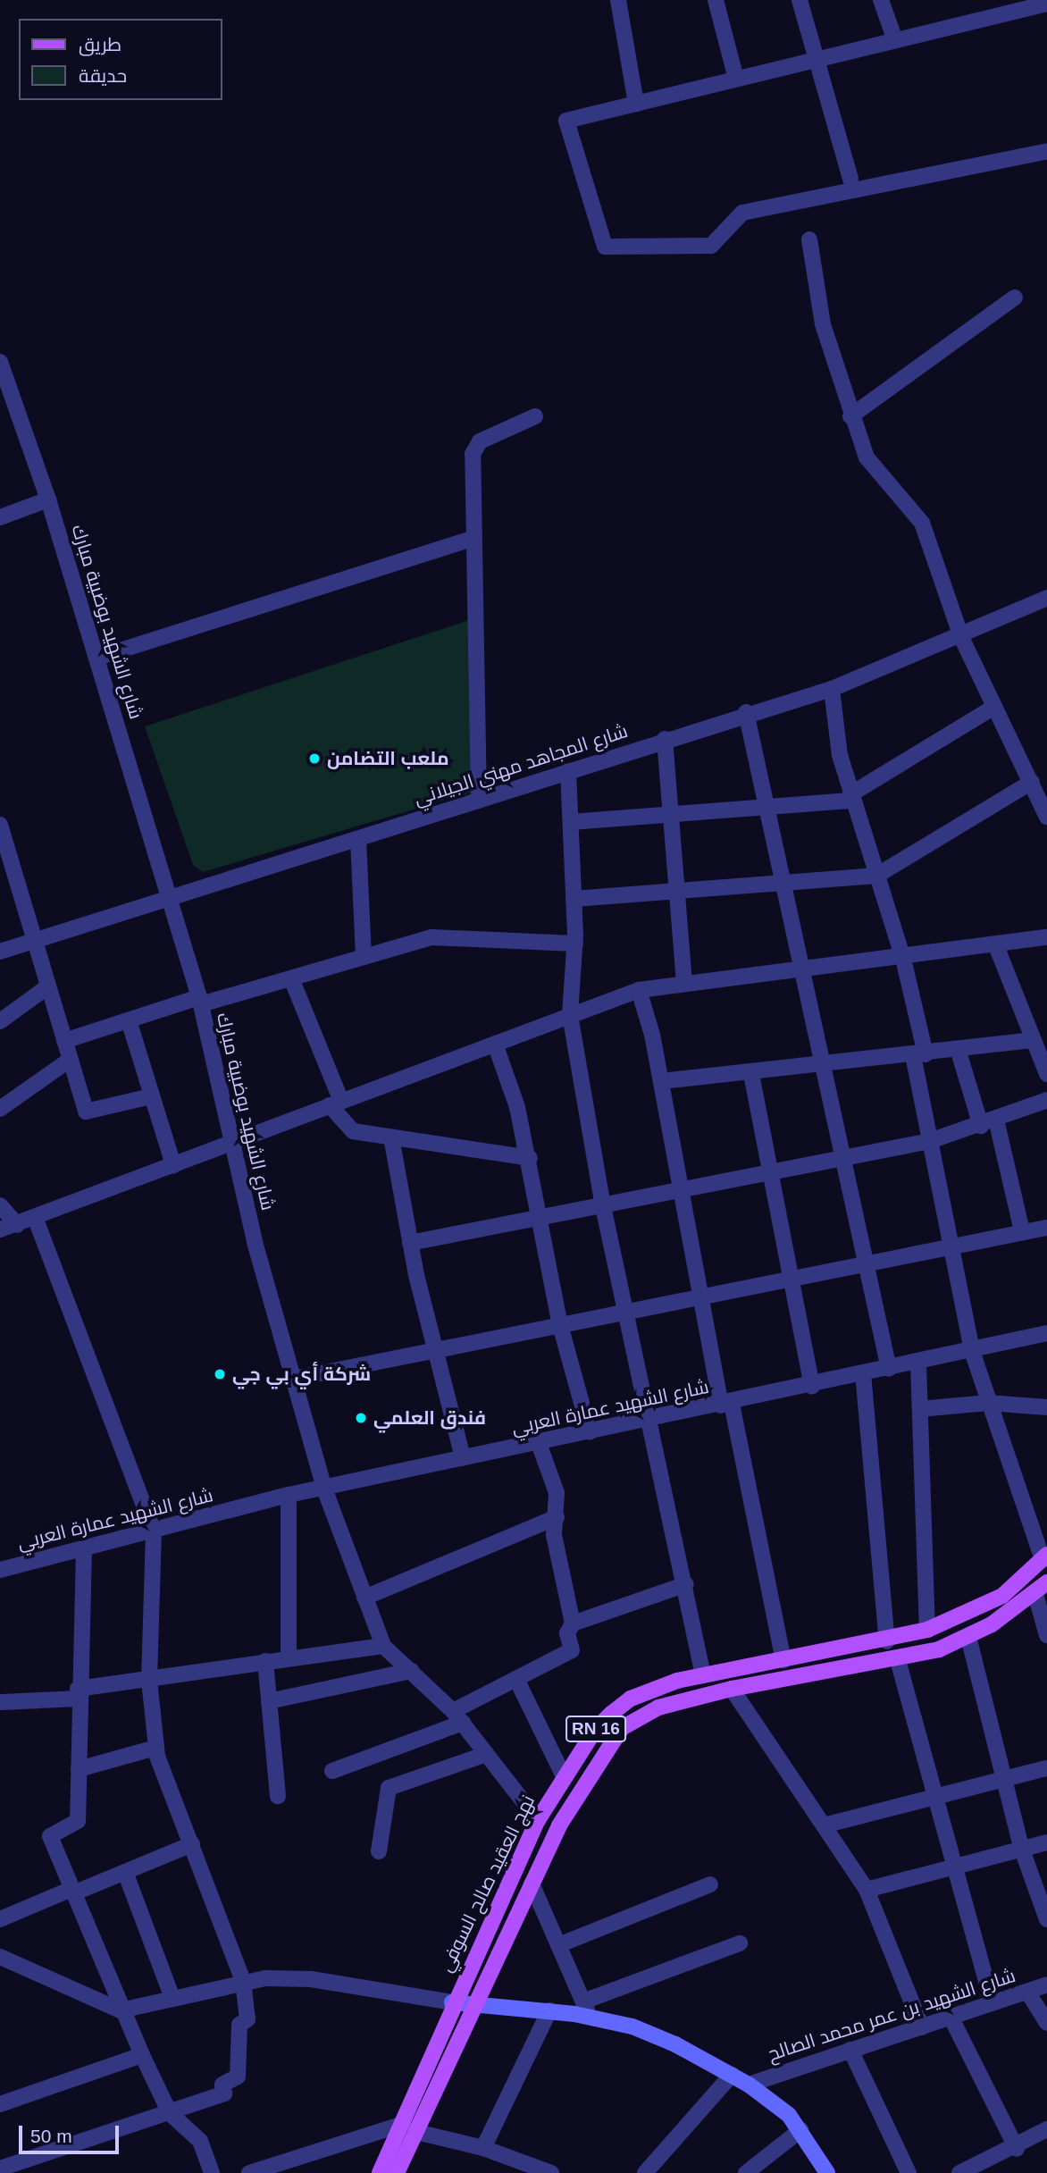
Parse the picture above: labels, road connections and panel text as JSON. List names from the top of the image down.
{
  "streets": {
    "main road": ["RN 16", "نهج العقيد صالح السوفي"],
    "street": [
      "شارع الشهيد بوضبية مبارك",
      "شارع المجاهد مهني الجيلاني",
      "شارع الشهيد عمارة العربي",
      "شارع الشهيد بن عمر محمد الصالح"
    ]
  },
  "crossings": [
    ["شارع الشهيد بوضبية مبارك", "شارع المجاهد مهني الجيلاني"],
    ["شارع الشهيد بوضبية مبارك", "شارع الشهيد عمارة العربي"],
    ["شارع الشهيد بوضبية مبارك", "نهج العقيد صالح السوفي"]
  ],
  "places": ["ملعب التضامن", "شركة أي بي جي", "فندق العلمي"],
  "legend": ["طريق", "حديقة"],
  "scale_bar": "50 m"
}
